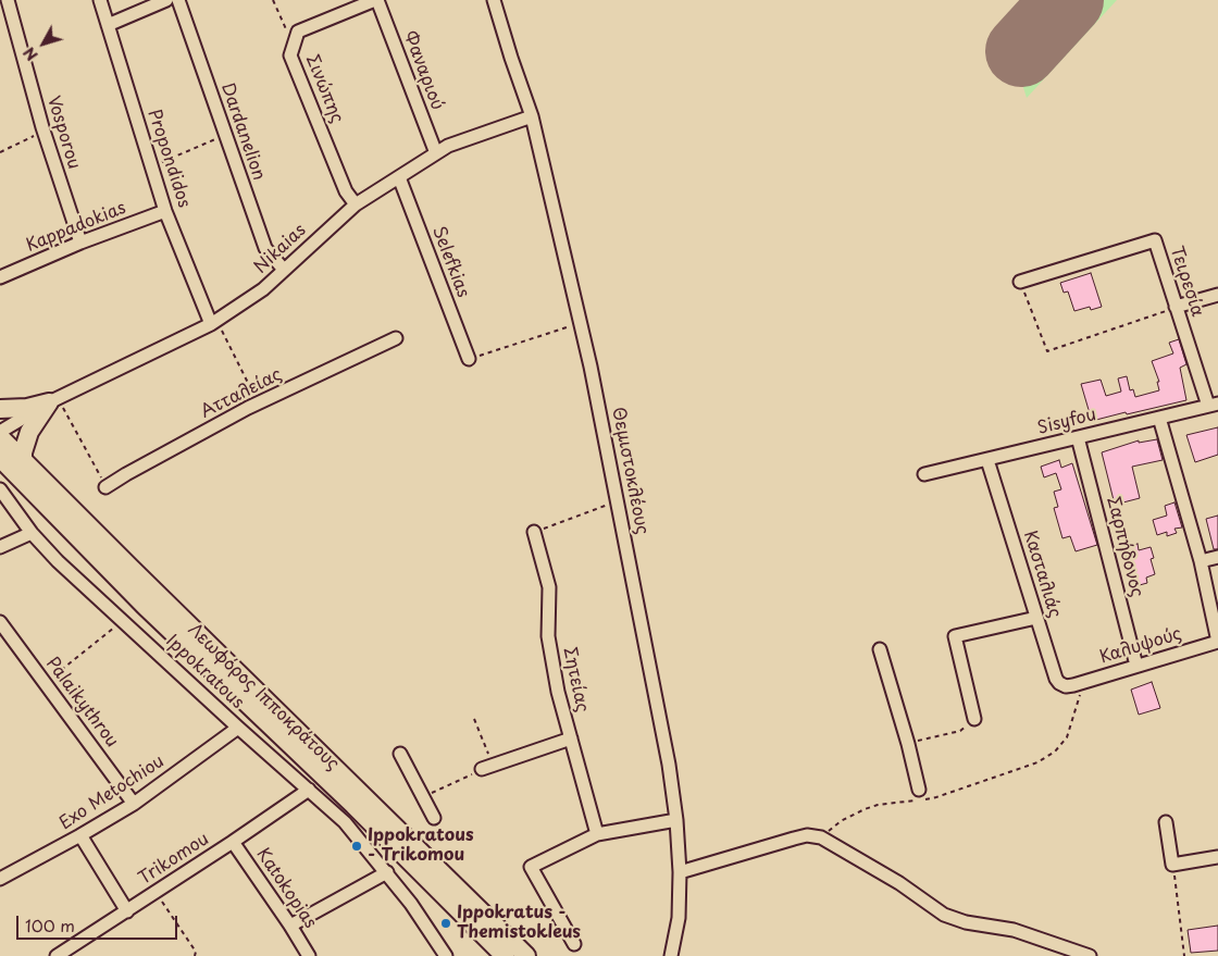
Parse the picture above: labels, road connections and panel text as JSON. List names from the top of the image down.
{
  "streets": {
    "main road": ["Λεωφόρος Ιπποκράτους"],
    "street": [
      "Φαναριού",
      "Σινώπης",
      "Dardanelion",
      "Vosporou",
      "Propondidos",
      "Kappadokias",
      "Nikaias",
      "Selefkias",
      "Τειρεσία",
      "Ατταλείας",
      "Sisyfou",
      "Θεμιστοκλέους",
      "Σαρπήδονος",
      "Κασταλιάς",
      "Καλυψούς",
      "Ippokratous",
      "Σητείας",
      "Palaikythrou",
      "Exo Metochiou",
      "Trikomou",
      "Katokopias"
    ]
  },
  "crossings": [
    ["Φαναριού", "Σινώπης"],
    ["Φαναριού", "Nikaias"],
    ["Σινώπης", "Nikaias"],
    ["Dardanelion", "Nikaias"],
    ["Vosporou", "Kappadokias"],
    ["Propondidos", "Kappadokias"],
    ["Propondidos", "Nikaias"],
    ["Nikaias", "Selefkias"],
    ["Nikaias", "Θεμιστοκλέους"],
    ["Τειρεσία", "Sisyfou"],
    ["Sisyfou", "Σαρπήδονος"],
    ["Sisyfou", "Κασταλιάς"],
    ["Σαρπήδονος", "Καλυψούς"],
    ["Κασταλιάς", "Καλυψούς"],
    ["Ippokratous", "Exo Metochiou"],
    ["Ippokratous", "Trikomou"],
    ["Palaikythrou", "Exo Metochiou"],
    ["Trikomou", "Katokopias"]
  ],
  "places": ["Ippokratous - Trikomou", "Ippokratus - Themistokleus"],
  "scale_bar": "100 m",
  "north": "bottom left"
}
